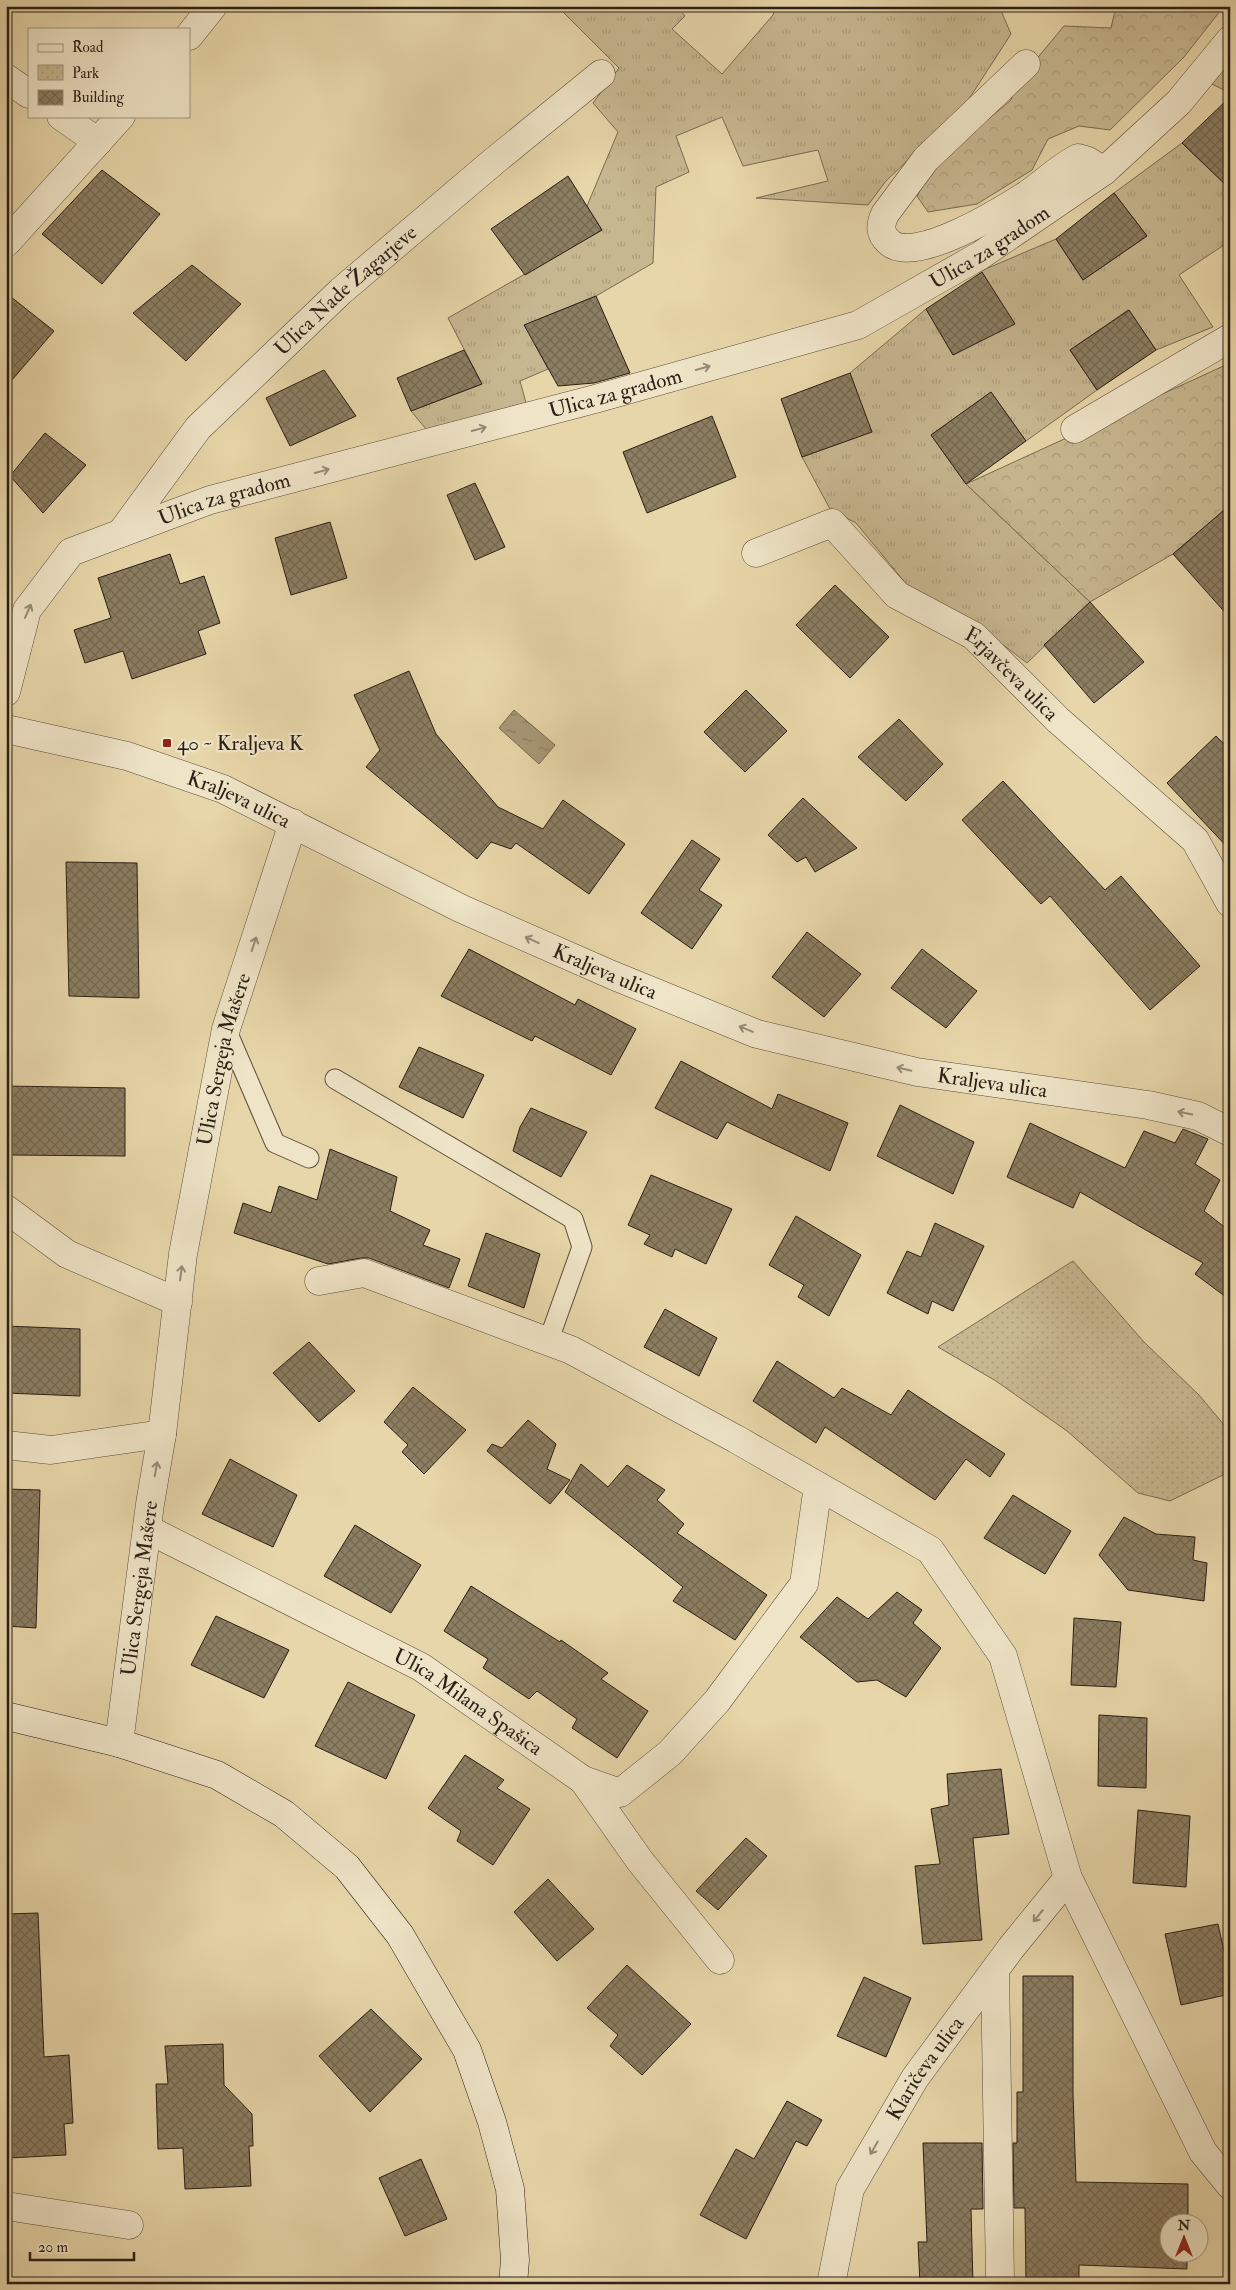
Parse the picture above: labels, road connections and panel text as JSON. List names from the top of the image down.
{
  "streets": {
    "street": [
      "Ulica za gradom",
      "Ulica Nade Žagarjeve",
      "Erjavčeva ulica",
      "Kraljeva ulica",
      "Ulica Sergeja Mašere",
      "Ulica Milana Spašica",
      "Klaričeva ulica"
    ]
  },
  "crossings": [
    ["Ulica za gradom", "Ulica Nade Žagarjeve"],
    ["Kraljeva ulica", "Ulica Sergeja Mašere"],
    ["Ulica Sergeja Mašere", "Ulica Milana Spašica"]
  ],
  "one_way": [
    "Ulica za gradom",
    "Kraljeva ulica",
    "Ulica Sergeja Mašere",
    "Klaričeva ulica"
  ],
  "places": {
    "transit": ["40 ~ Kraljeva K"]
  },
  "legend": ["Road", "Park", "Building"],
  "scale_bar": "20 m",
  "north": "top"
}
